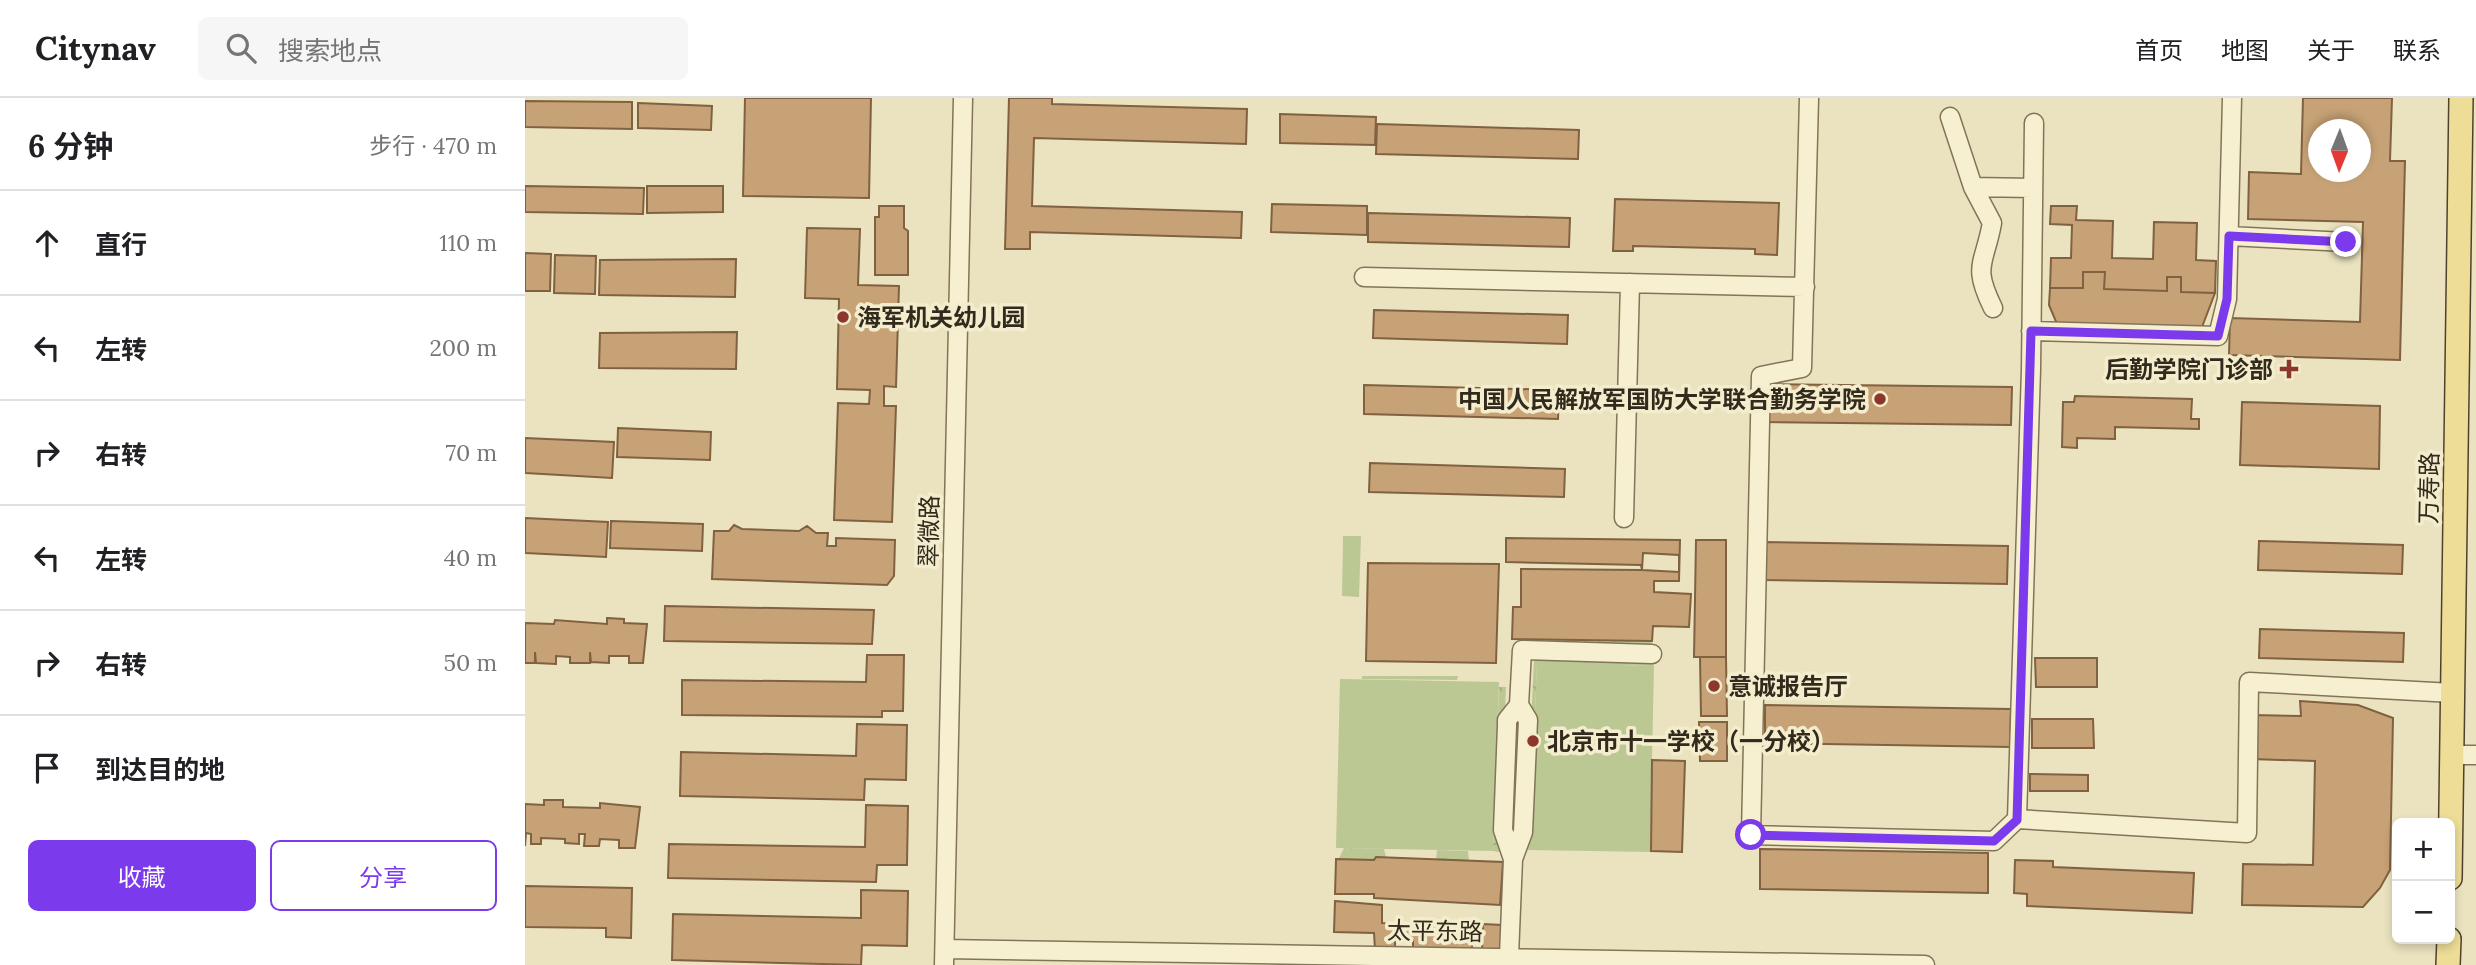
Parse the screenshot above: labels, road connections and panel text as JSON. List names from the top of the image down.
{
  "streets": {
    "main road": ["万寿路"],
    "street": ["翠微路", "太平东路"]
  },
  "crossings": [
    ["翠微路", "太平东路"]
  ],
  "places": {
    "other": [
      "海军机关幼儿园",
      "中国人民解放军国防大学联合勤务学院",
      "意诚报告厅",
      "北京市十一学校（一分校）"
    ],
    "health": ["后勤学院门诊部"]
  },
  "north": "bottom",
  "page": {
    "header": "Citynav",
    "search": "搜索地点",
    "nav": [
      "首页",
      "地图",
      "关于",
      "联系"
    ],
    "heading": ["6 分钟", "步行 · 470 m"],
    "list": [
      ["直行", "110 m"],
      ["左转", "200 m"],
      ["右转", "70 m"],
      ["左转", "40 m"],
      ["右转", "50 m"],
      "到达目的地"
    ],
    "map_buttons": ["+", "−"],
    "buttons": ["收藏", "分享"]
  }
}
